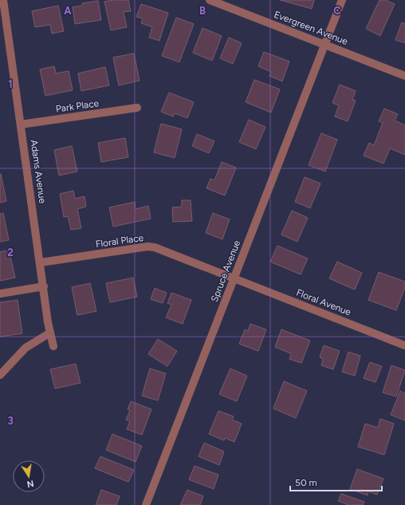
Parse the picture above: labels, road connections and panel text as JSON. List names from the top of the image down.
{
  "streets": {
    "street": [
      "Evergreen Avenue",
      "Park Place",
      "Adams Avenue",
      "Floral Place",
      "Spruce Avenue",
      "Floral Avenue"
    ]
  },
  "crossings": [
    ["Evergreen Avenue", "Spruce Avenue"],
    ["Park Place", "Adams Avenue"],
    ["Adams Avenue", "Floral Place"],
    ["Floral Place", "Spruce Avenue"],
    ["Floral Place", "Floral Avenue"],
    ["Spruce Avenue", "Floral Avenue"]
  ],
  "scale_bar": "50 m",
  "north": "bottom",
  "grid": {
    "columns": ["A", "B", "C"],
    "rows": ["1", "2", "3"]
  }
}
